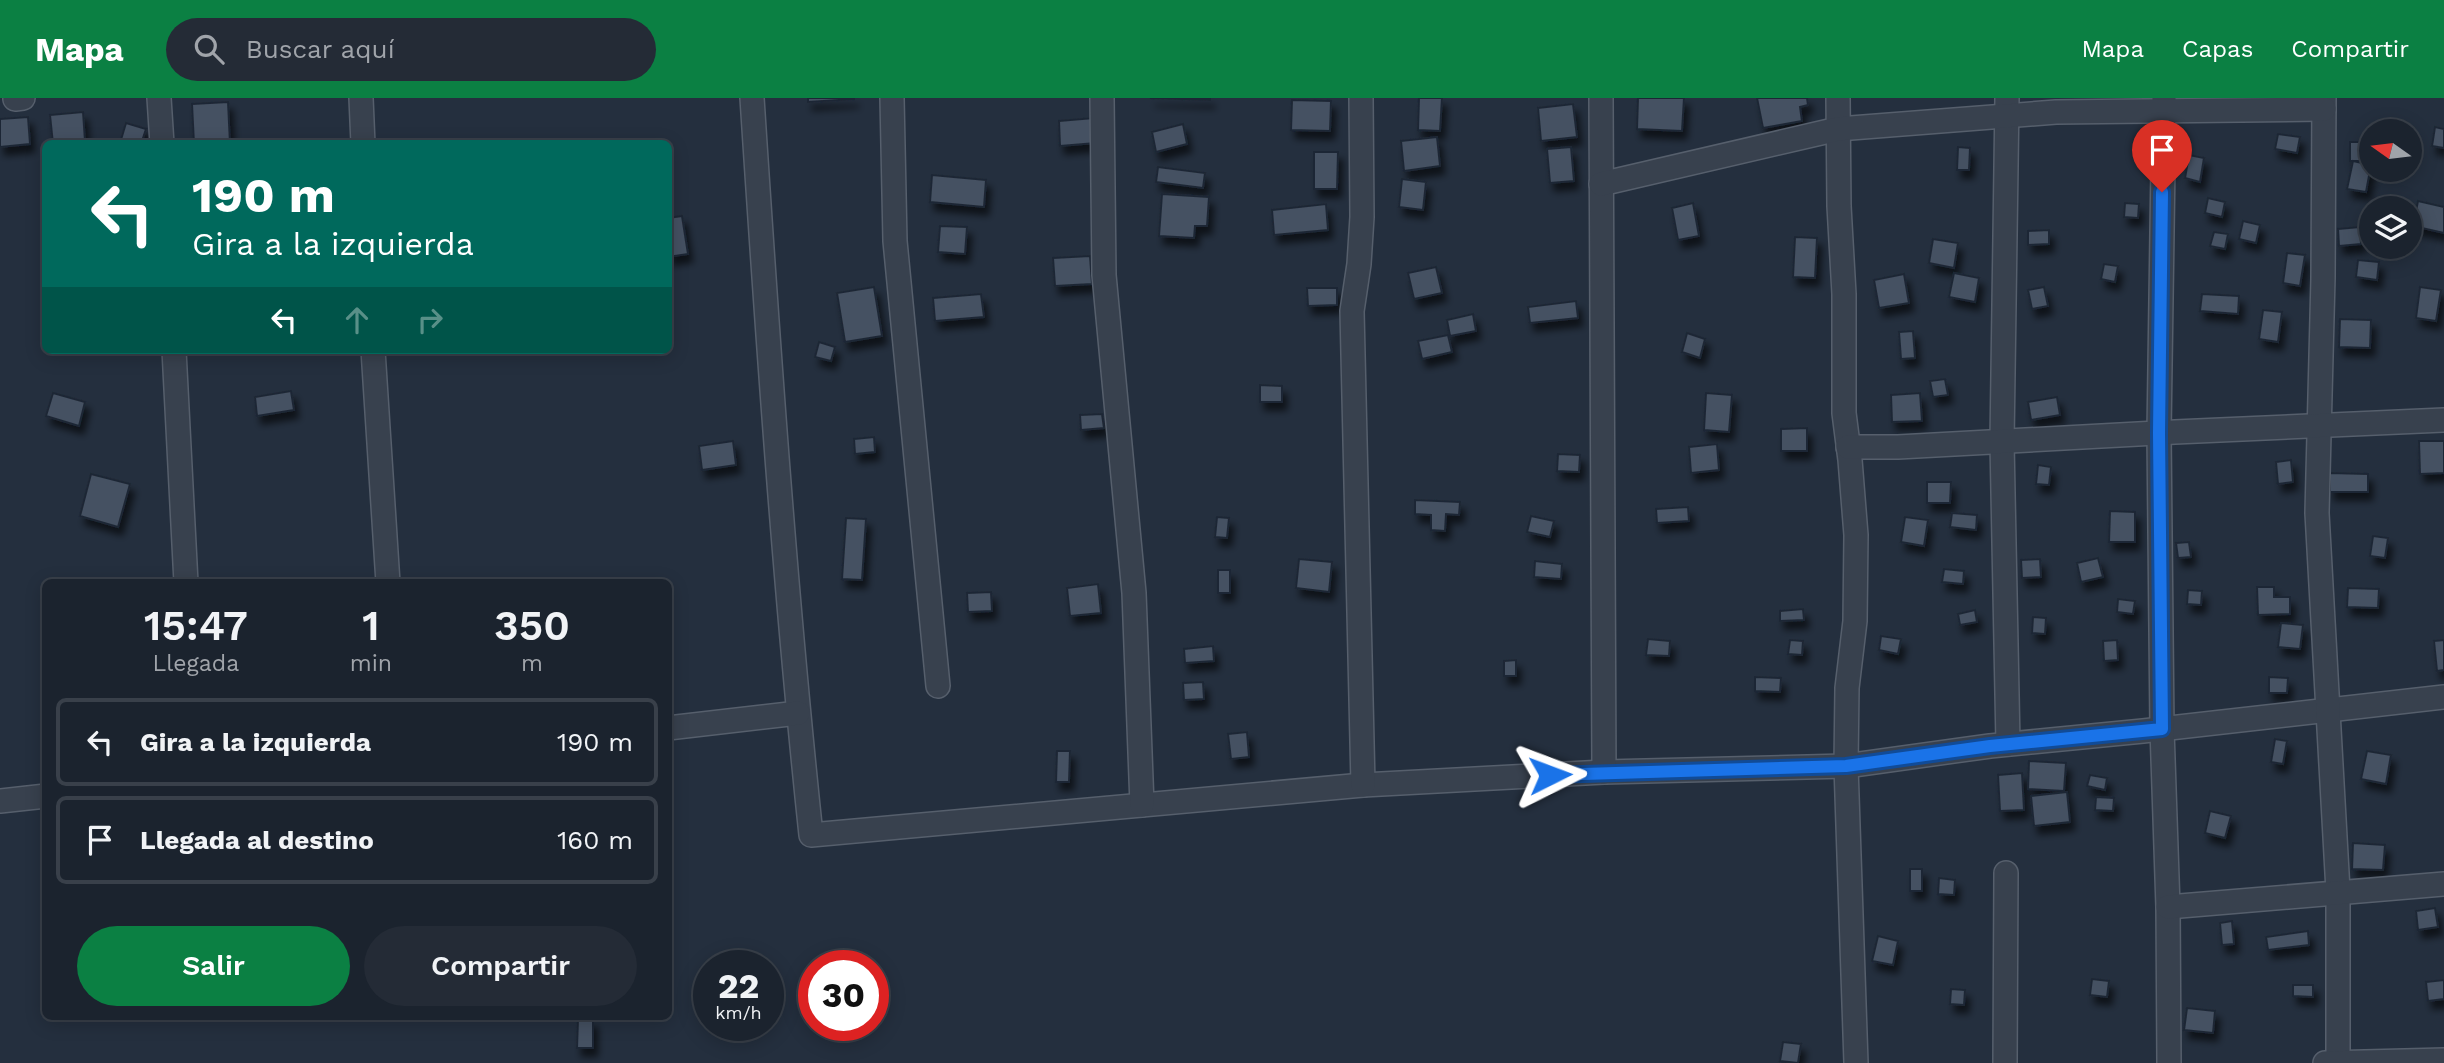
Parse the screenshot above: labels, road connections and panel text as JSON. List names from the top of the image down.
{
  "north": "left",
  "page": {
    "header": "Mapa",
    "search": "Buscar aquí",
    "nav": ["Mapa", "Capas", "Compartir"],
    "turn": ["190 m", "Gira a la izquierda"],
    "eta": [
      "15:47",
      "Llegada",
      "1",
      "min",
      "350",
      "m"
    ],
    "list": [
      {
        "name": "Gira a la izquierda",
        "value": "190 m"
      },
      {
        "name": "Llegada al destino",
        "value": "160 m"
      }
    ],
    "buttons": ["Salir", "Compartir"],
    "speed": "22 km/h",
    "limit": "30"
  }
}
